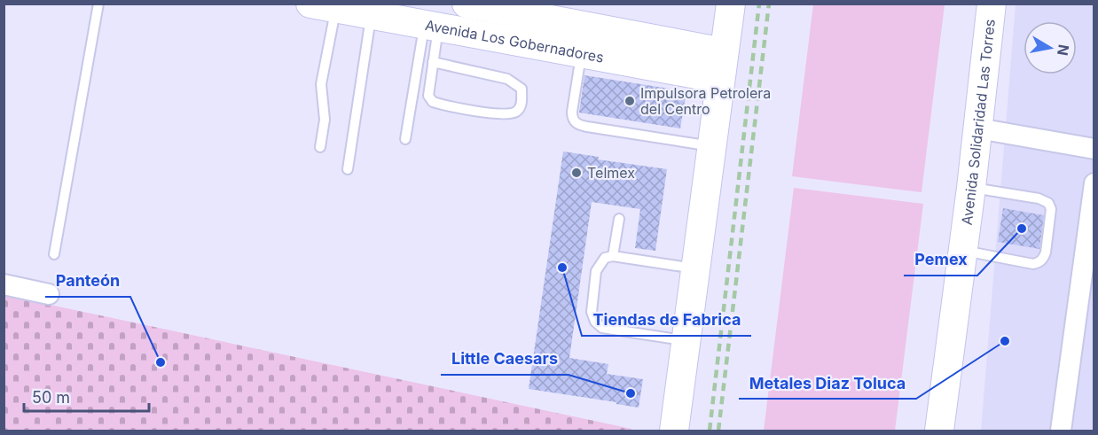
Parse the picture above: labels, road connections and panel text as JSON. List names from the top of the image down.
{
  "streets": {
    "main road": ["Avenida Los Gobernadores", "Avenida Solidaridad Las Torres"]
  },
  "places": [
    "Impulsora Petrolera del Centro",
    "Telmex",
    "Pemex",
    "Tiendas de Fabrica",
    "Metales Diaz Toluca",
    "Panteón",
    "Little Caesars"
  ],
  "scale_bar": "50 m",
  "north": "right"
}
